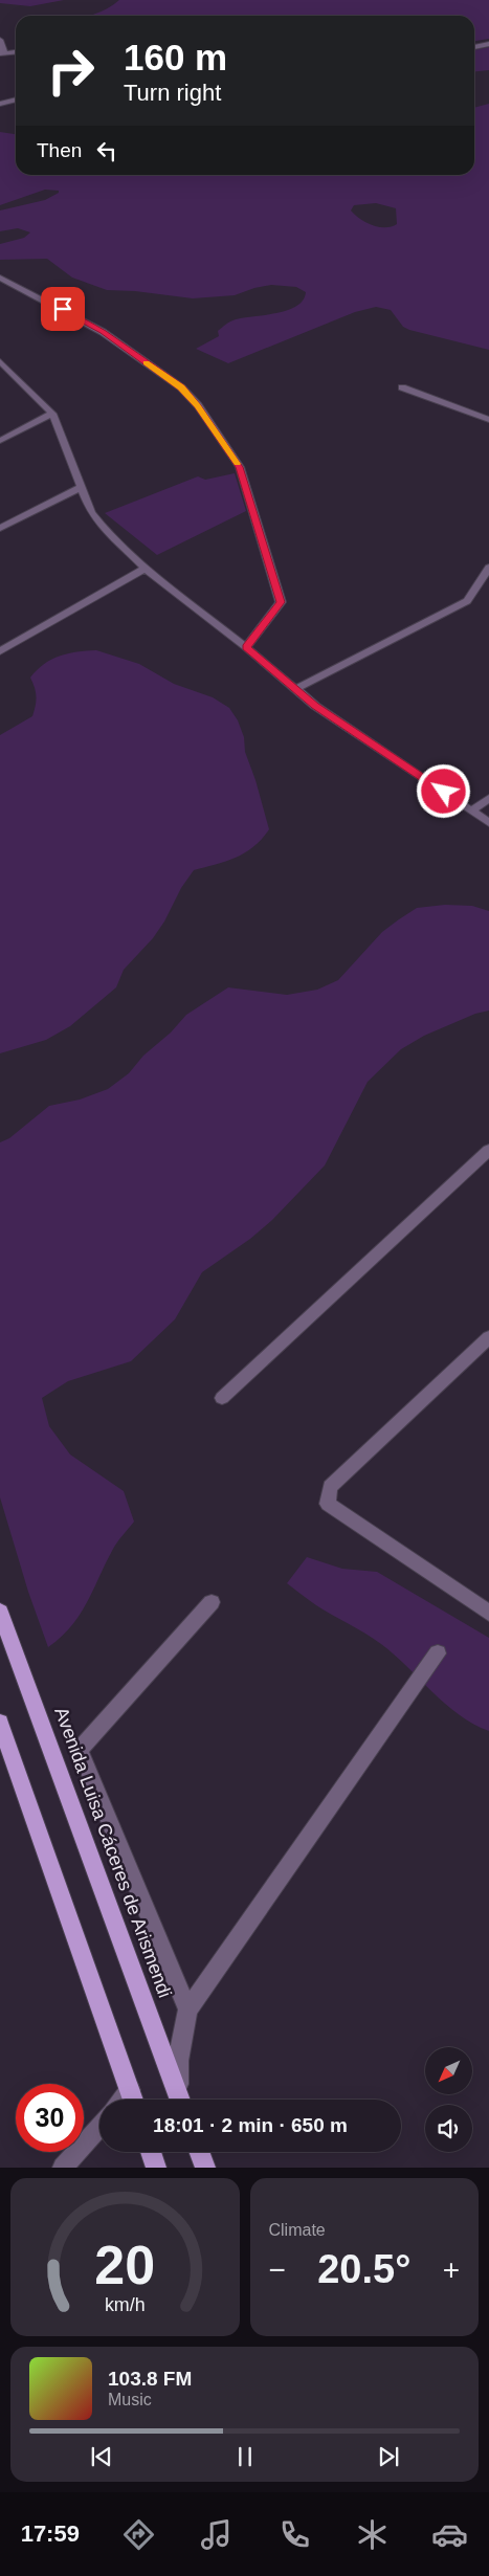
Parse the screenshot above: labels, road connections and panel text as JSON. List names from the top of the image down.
{
  "streets": {
    "main road": ["Avenida Luisa Cáceres de Arismendi"]
  },
  "north": "bottom left",
  "page": {
    "turn": ["160 m", "Turn right"],
    "then": "Then",
    "limit": "30",
    "trip": "18:01 · 2 min · 650 m",
    "tile": "Climate",
    "heat": ["−", "20.5°", "+"],
    "song": ["103.8 FM", "Music"],
    "tabs": "17:59",
    "gauge": ["20", "km/h"]
  }
}
